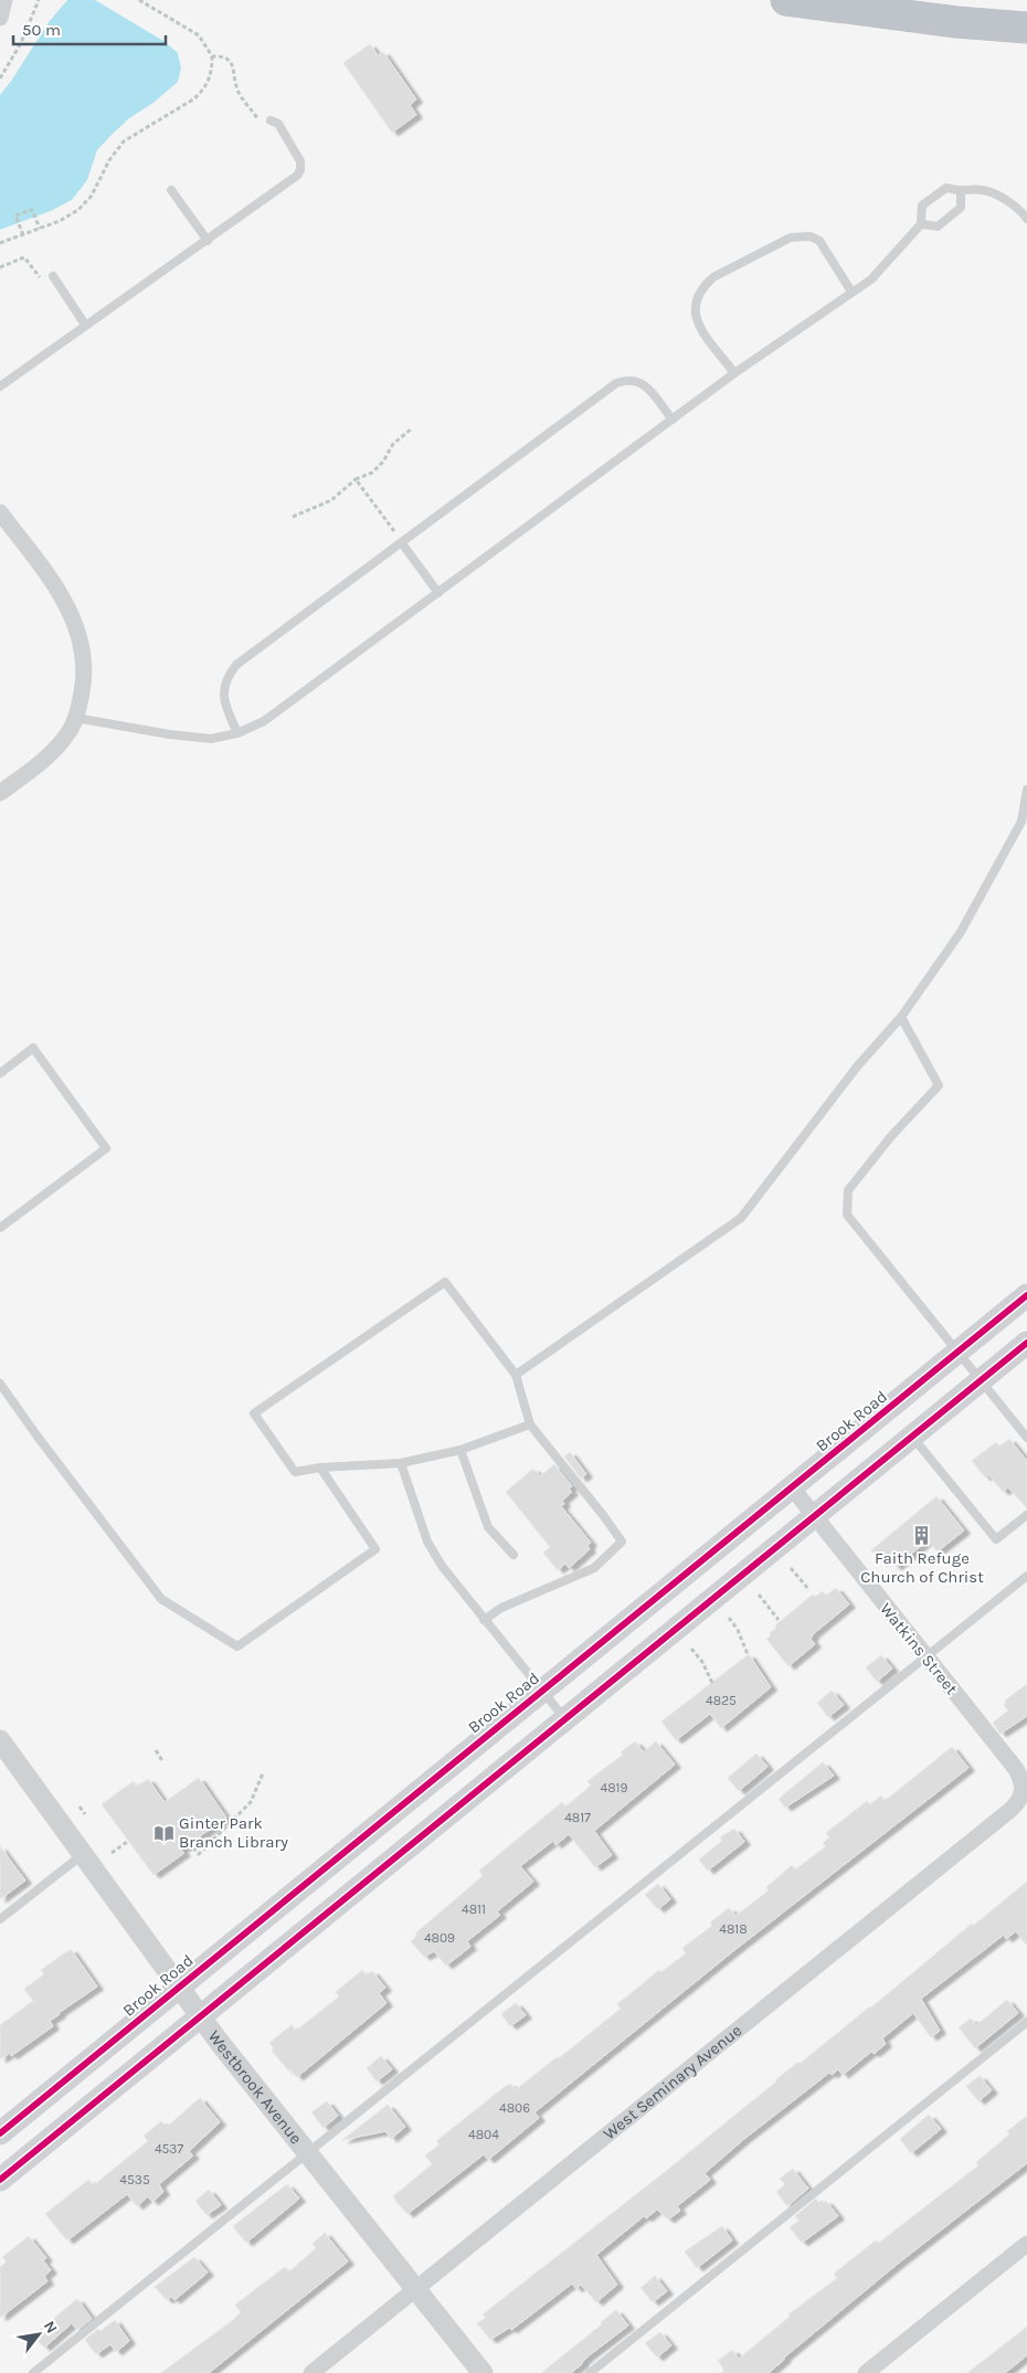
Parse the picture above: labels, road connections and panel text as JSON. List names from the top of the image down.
{
  "streets": {
    "main road": ["Brook Road"],
    "street": ["Watkins Street", "West Seminary Avenue", "Westbrook Avenue"]
  },
  "crossings": [
    ["Brook Road", "Watkins Street"],
    ["Brook Road", "Westbrook Avenue"],
    ["Watkins Street", "West Seminary Avenue"],
    ["West Seminary Avenue", "Westbrook Avenue"]
  ],
  "places": {
    "building": ["Faith Refuge Church of Christ"],
    "library": ["Ginter Park Branch Library"]
  },
  "house_numbers": [
    "4825",
    "4819",
    "4817",
    "4811",
    "4818",
    "4809",
    "4806",
    "4804",
    "4537",
    "4535"
  ],
  "scale_bar": "50 m",
  "north": "top right"
}
